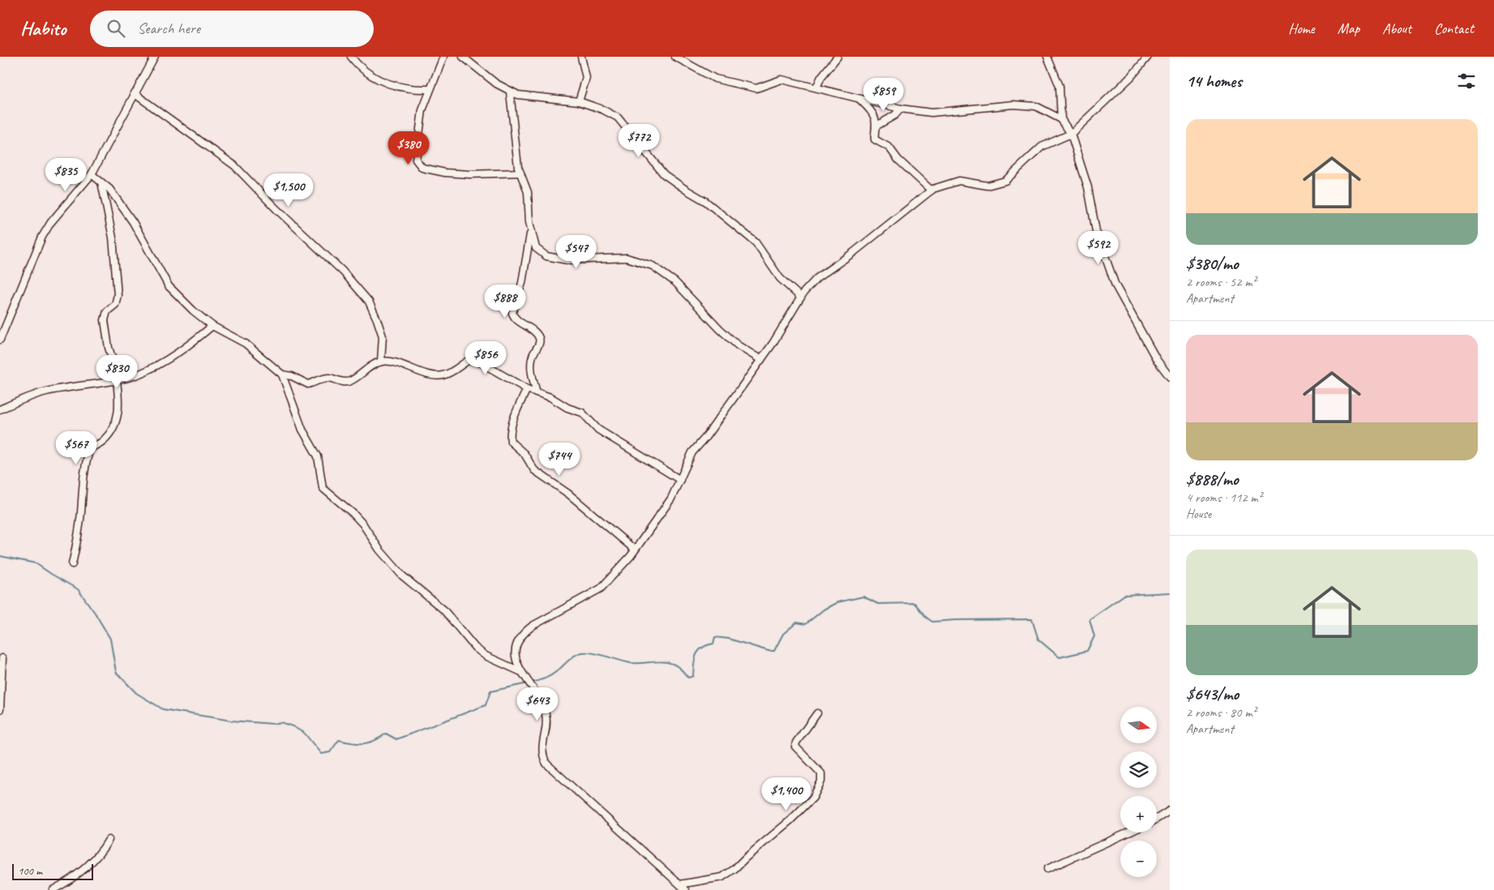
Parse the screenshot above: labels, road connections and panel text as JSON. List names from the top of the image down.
{
  "scale_bar": "100 m",
  "north": "right",
  "page": {
    "header": "Habito",
    "search": "Search here",
    "nav": [
      "Home",
      "Map",
      "About",
      "Contact"
    ],
    "heading": "14 homes",
    "price": [
      "$859",
      "$772",
      "$380",
      "$835",
      "$1,500",
      "$592",
      "$547",
      "$888",
      "$856",
      "$830",
      "$567",
      "$744",
      "$643",
      "$1,400"
    ],
    "list": [
      {
        "name": "$380/mo",
        "note": "2 rooms · 52 m² · Apartment"
      },
      {
        "name": "$888/mo",
        "note": "4 rooms · 112 m² · House"
      },
      {
        "name": "$643/mo",
        "note": "2 rooms · 80 m² · Apartment"
      }
    ],
    "map_buttons": ["+", "−"],
    "scale": "100 m"
  }
}
